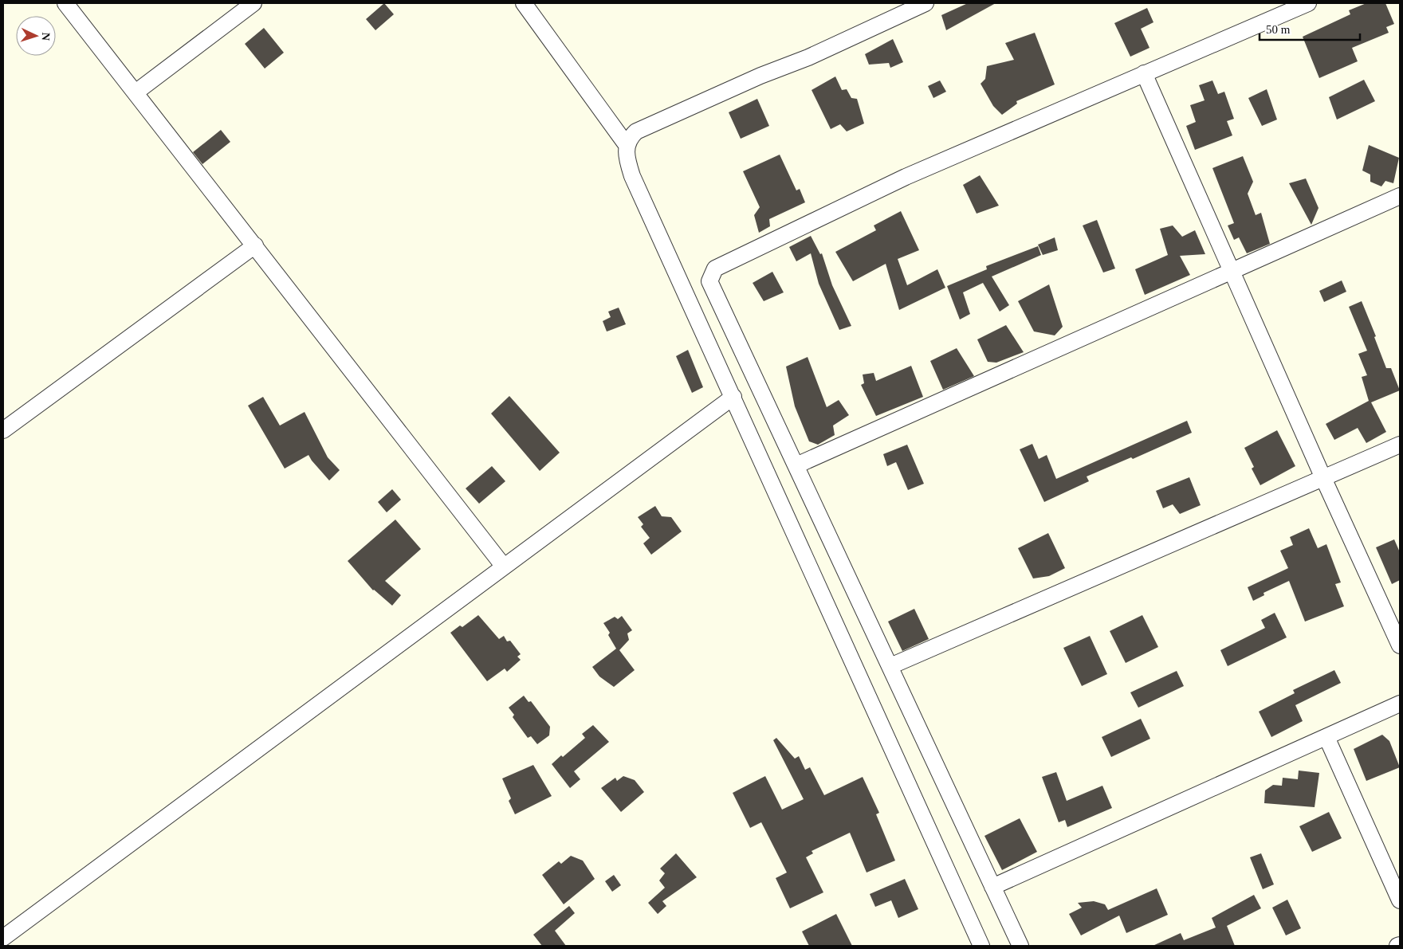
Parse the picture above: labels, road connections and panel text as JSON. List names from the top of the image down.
{
  "scale_bar": "50 m",
  "north": "right"
}
